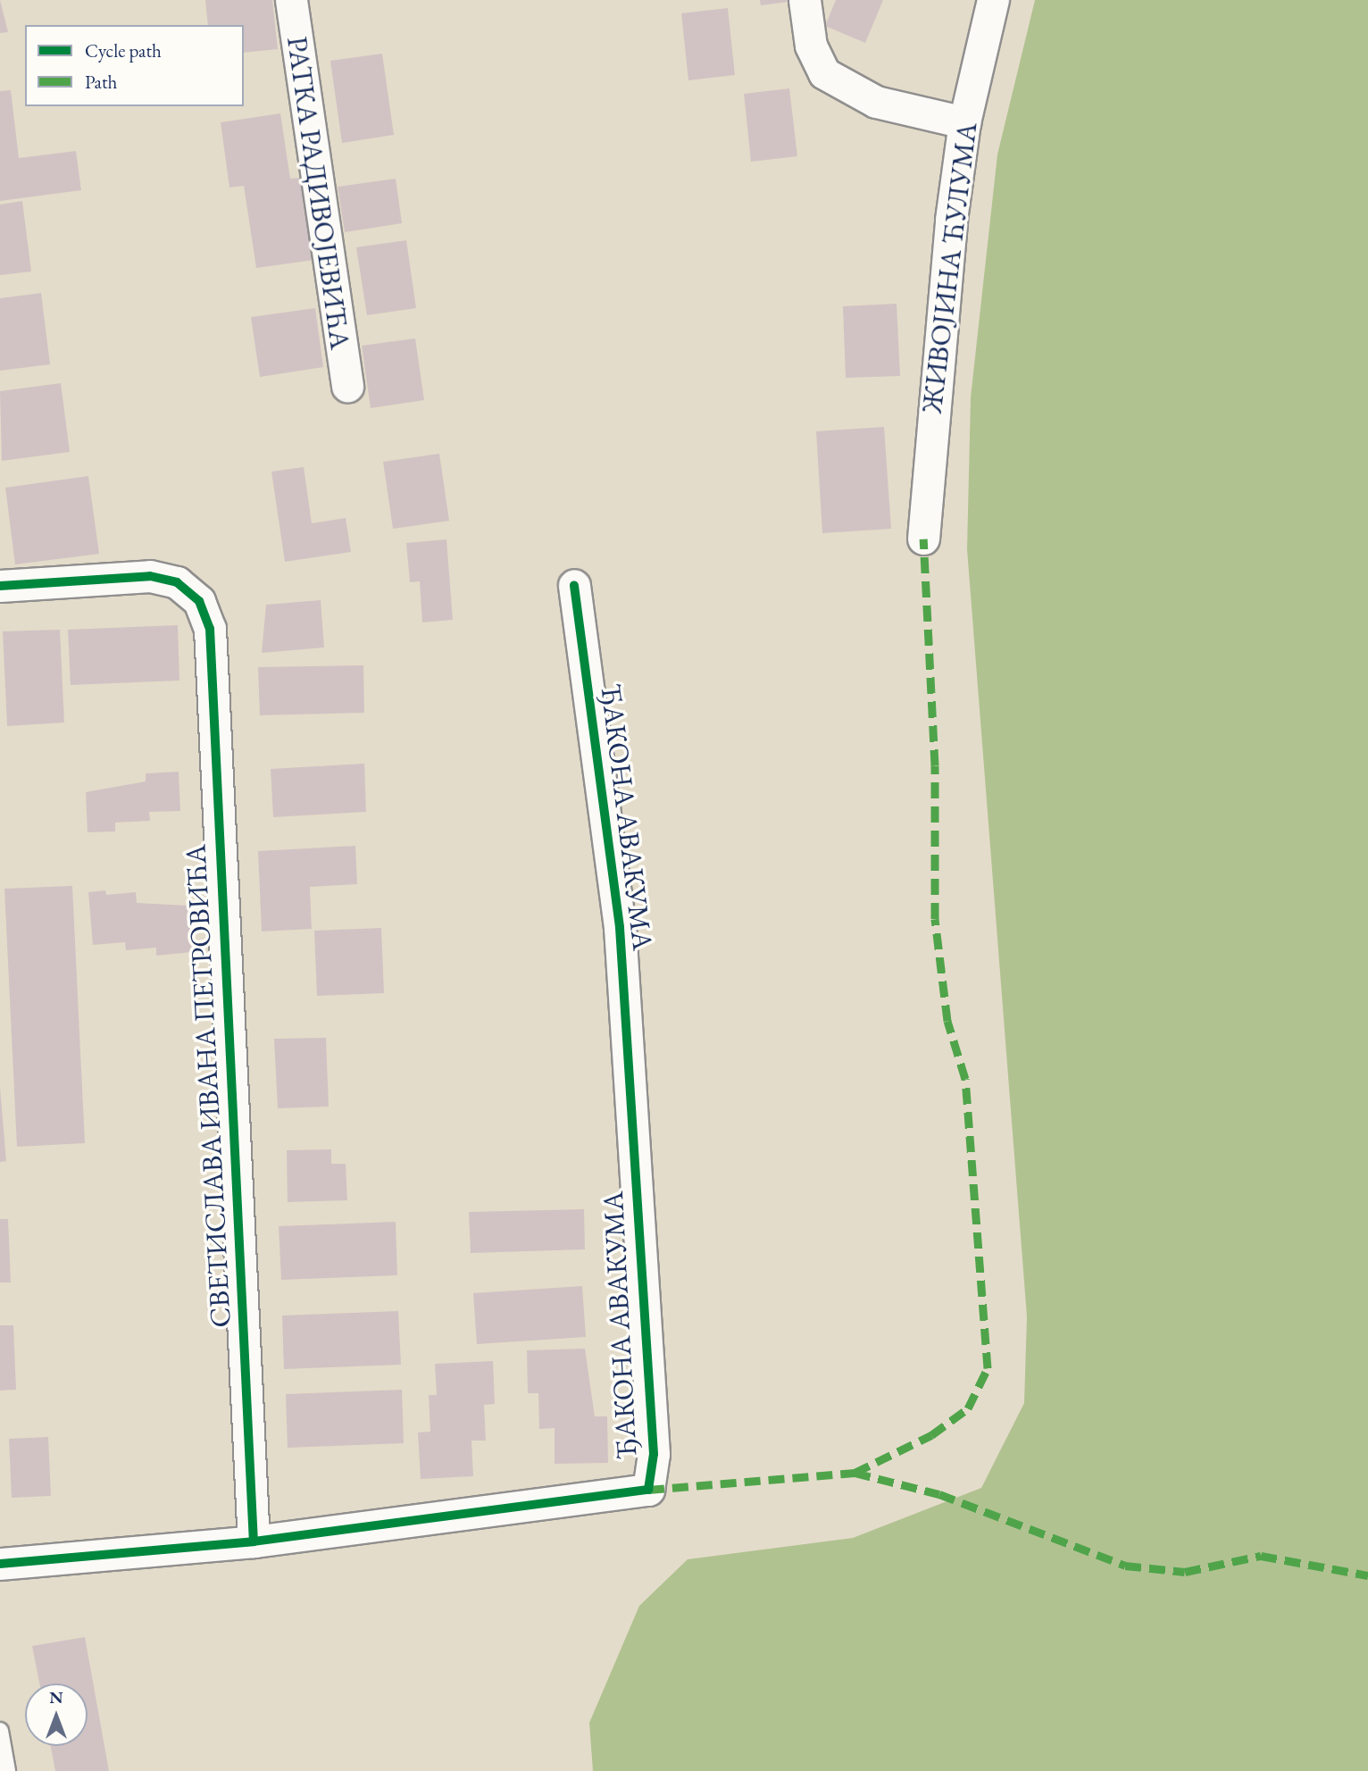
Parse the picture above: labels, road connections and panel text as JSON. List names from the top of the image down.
{
  "streets": {
    "street": [
      "РАТКА РАДИВОЈЕВИЋА",
      "ЖИВОЈИНА ЋУЛУМА",
      "ЂАКОНА АВАКУМА",
      "СВЕТИСЛАВА ИВАНА ПЕТРОВИЋА"
    ]
  },
  "crossings": [
    ["ЂАКОНА АВАКУМА", "СВЕТИСЛАВА ИВАНА ПЕТРОВИЋА"]
  ],
  "legend": ["Cycle path", "Path"],
  "north": "top"
}
